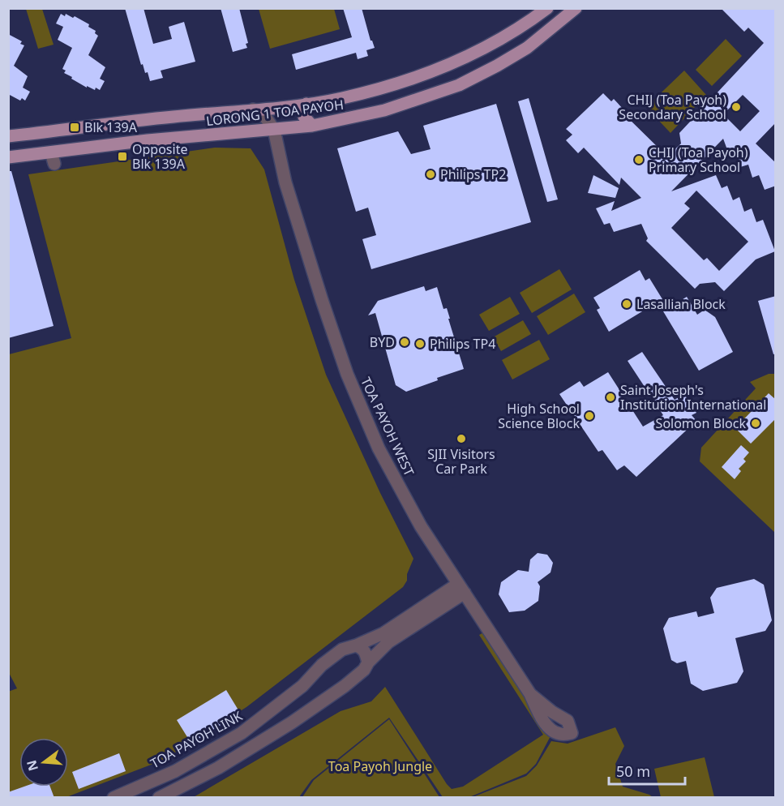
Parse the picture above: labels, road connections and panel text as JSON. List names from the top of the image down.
{
  "streets": {
    "main road": ["LORONG 1 TOA PAYOH"],
    "street": ["TOA PAYOH WEST", "TOA PAYOH LINK"]
  },
  "crossings": [
    ["LORONG 1 TOA PAYOH", "TOA PAYOH WEST"],
    ["TOA PAYOH WEST", "TOA PAYOH LINK"]
  ],
  "parks": ["Toa Payoh Jungle"],
  "places": {
    "other": [
      "CHIJ (Toa Payoh) Secondary School",
      "CHIJ (Toa Payoh) Primary School",
      "Philips TP2",
      "Lasallian Block",
      "BYD",
      "Philips TP4",
      "Saint Joseph's Institution International",
      "High School Science Block",
      "Solomon Block",
      "SJII Visitors Car Park"
    ],
    "transit": ["Blk 139A", "Opposite Blk 139A"]
  },
  "scale_bar": "50 m",
  "north": "left"
}
